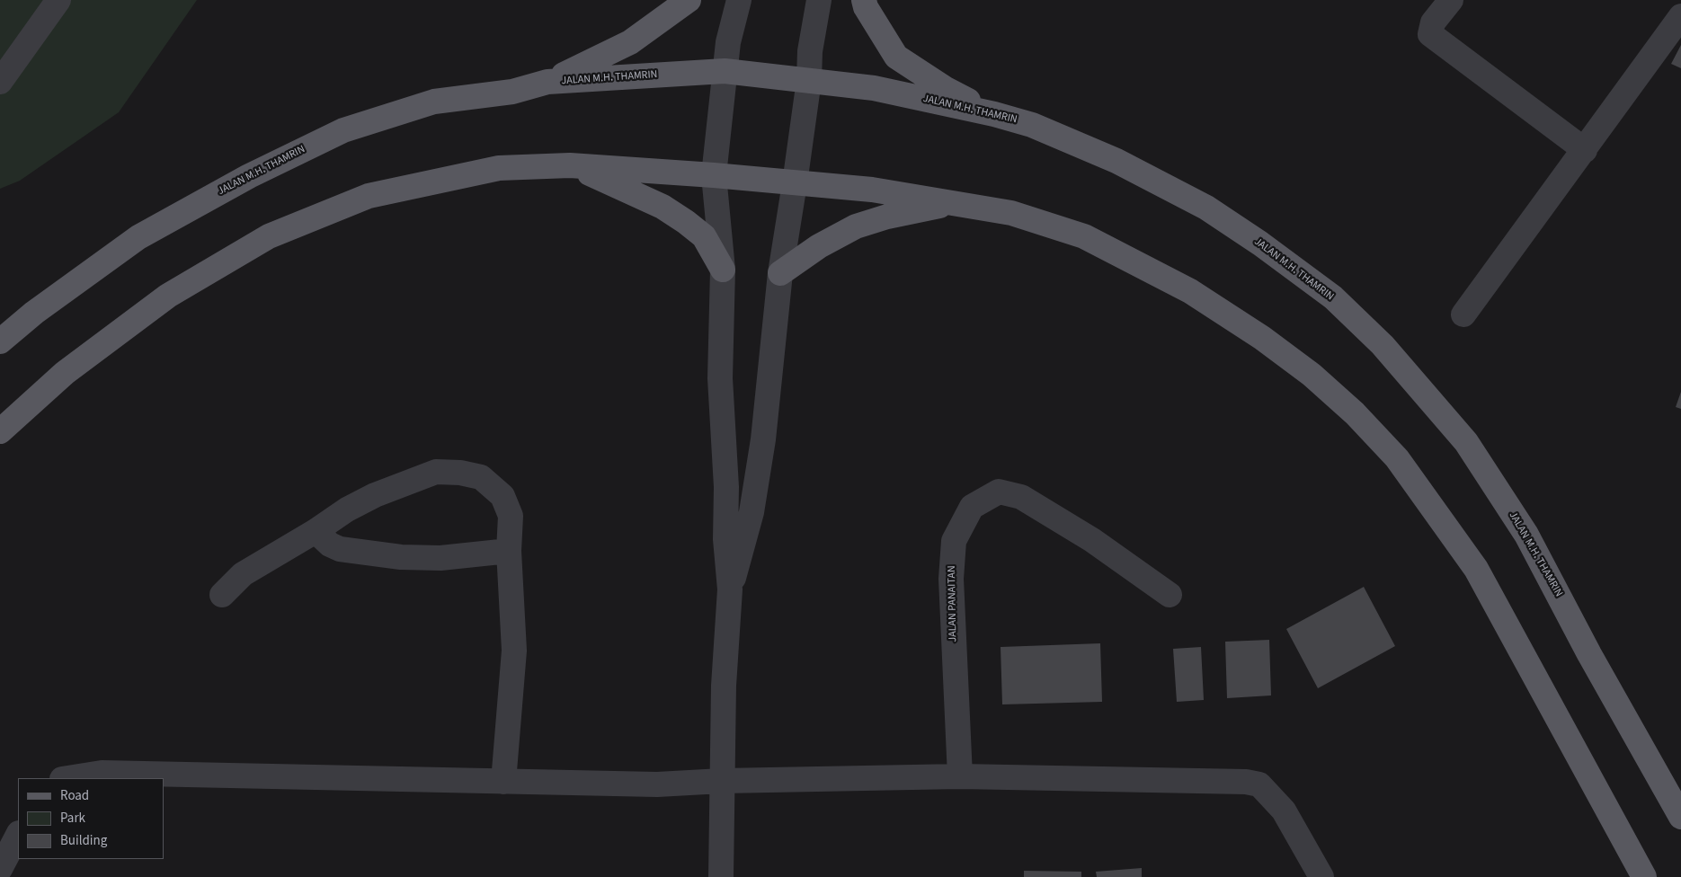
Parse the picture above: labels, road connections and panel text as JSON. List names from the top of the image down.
{
  "streets": {
    "main road": ["JALAN M.H. THAMRIN"],
    "street": ["JALAN PANAITAN"]
  },
  "legend": ["Road", "Park", "Building"]
}
